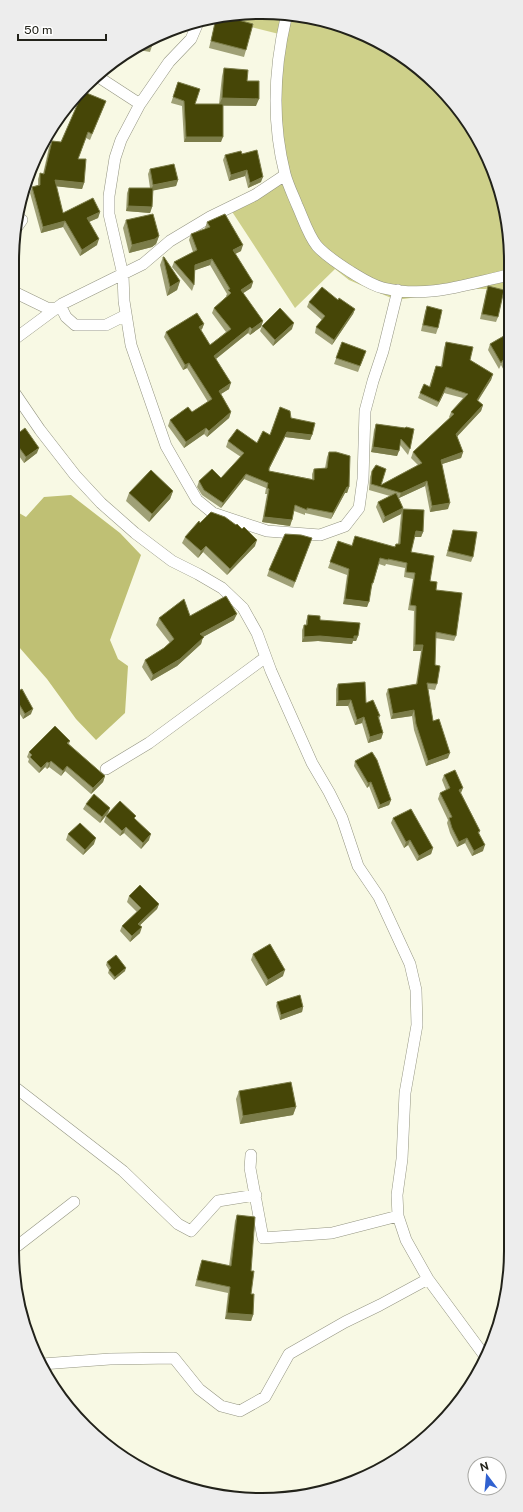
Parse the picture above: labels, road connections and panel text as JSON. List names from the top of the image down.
{
  "scale_bar": "50 m",
  "north": "top"
}
